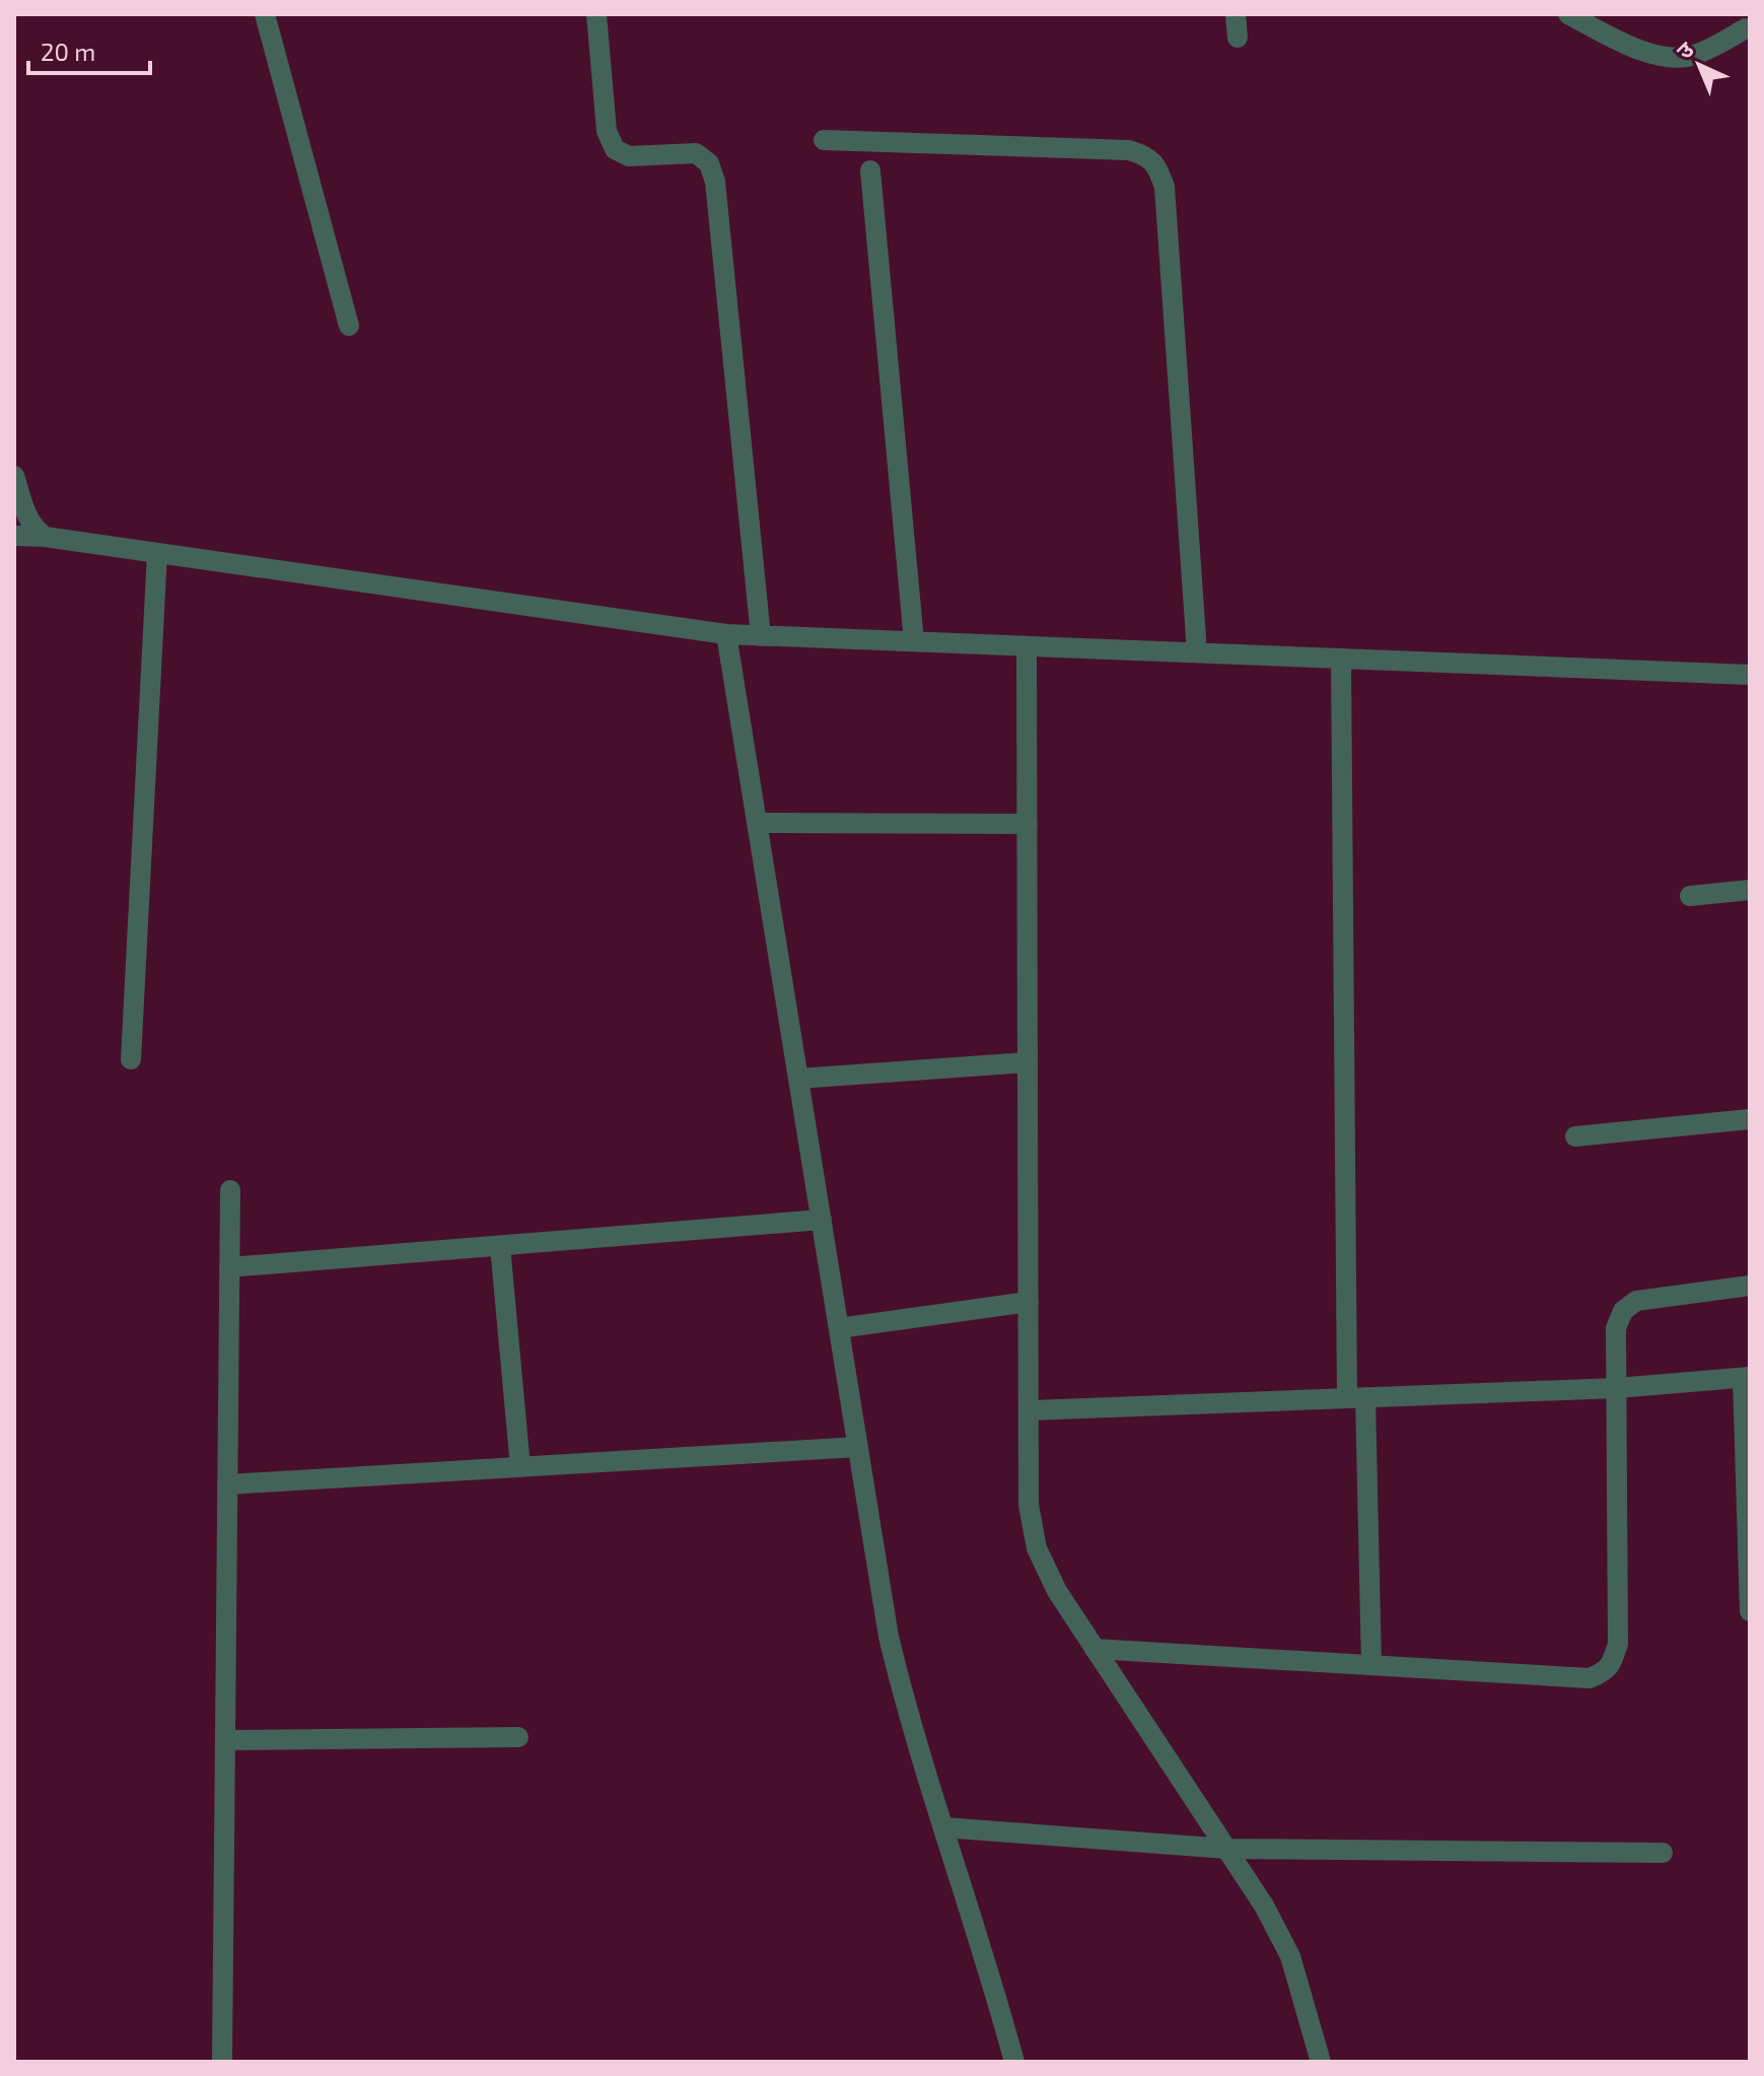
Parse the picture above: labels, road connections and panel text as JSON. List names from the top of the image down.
{
  "scale_bar": "20 m",
  "north": "top left"
}
